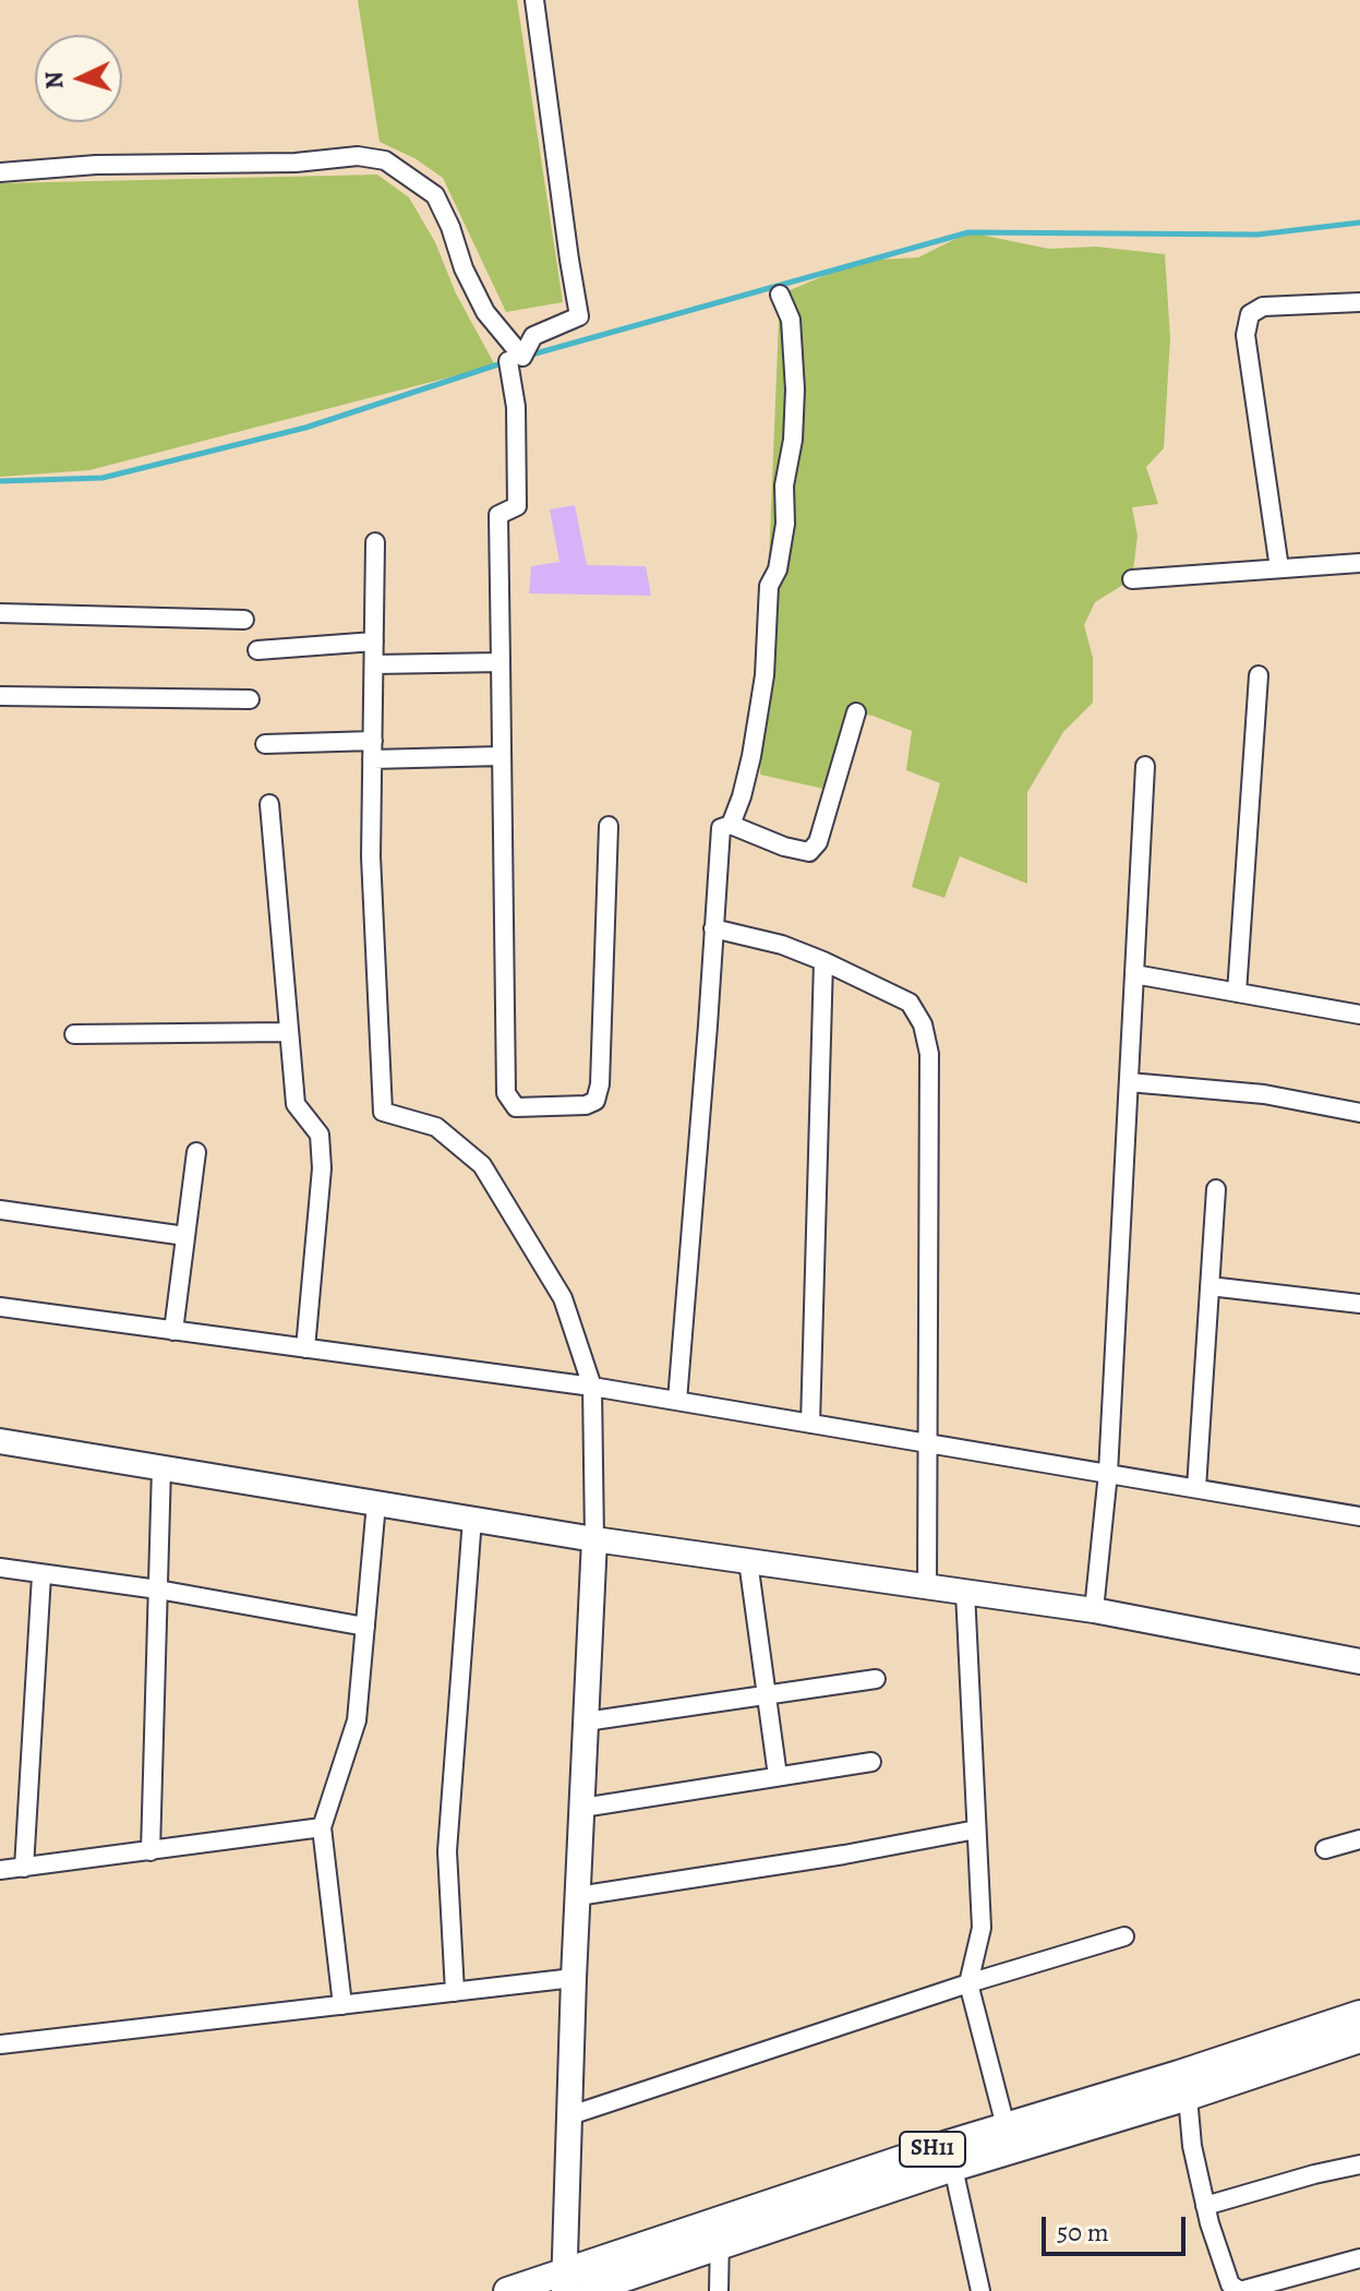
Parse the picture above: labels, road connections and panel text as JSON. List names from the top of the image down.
{
  "streets": {
    "main road": ["SH11"]
  },
  "scale_bar": "50 m",
  "north": "left"
}
